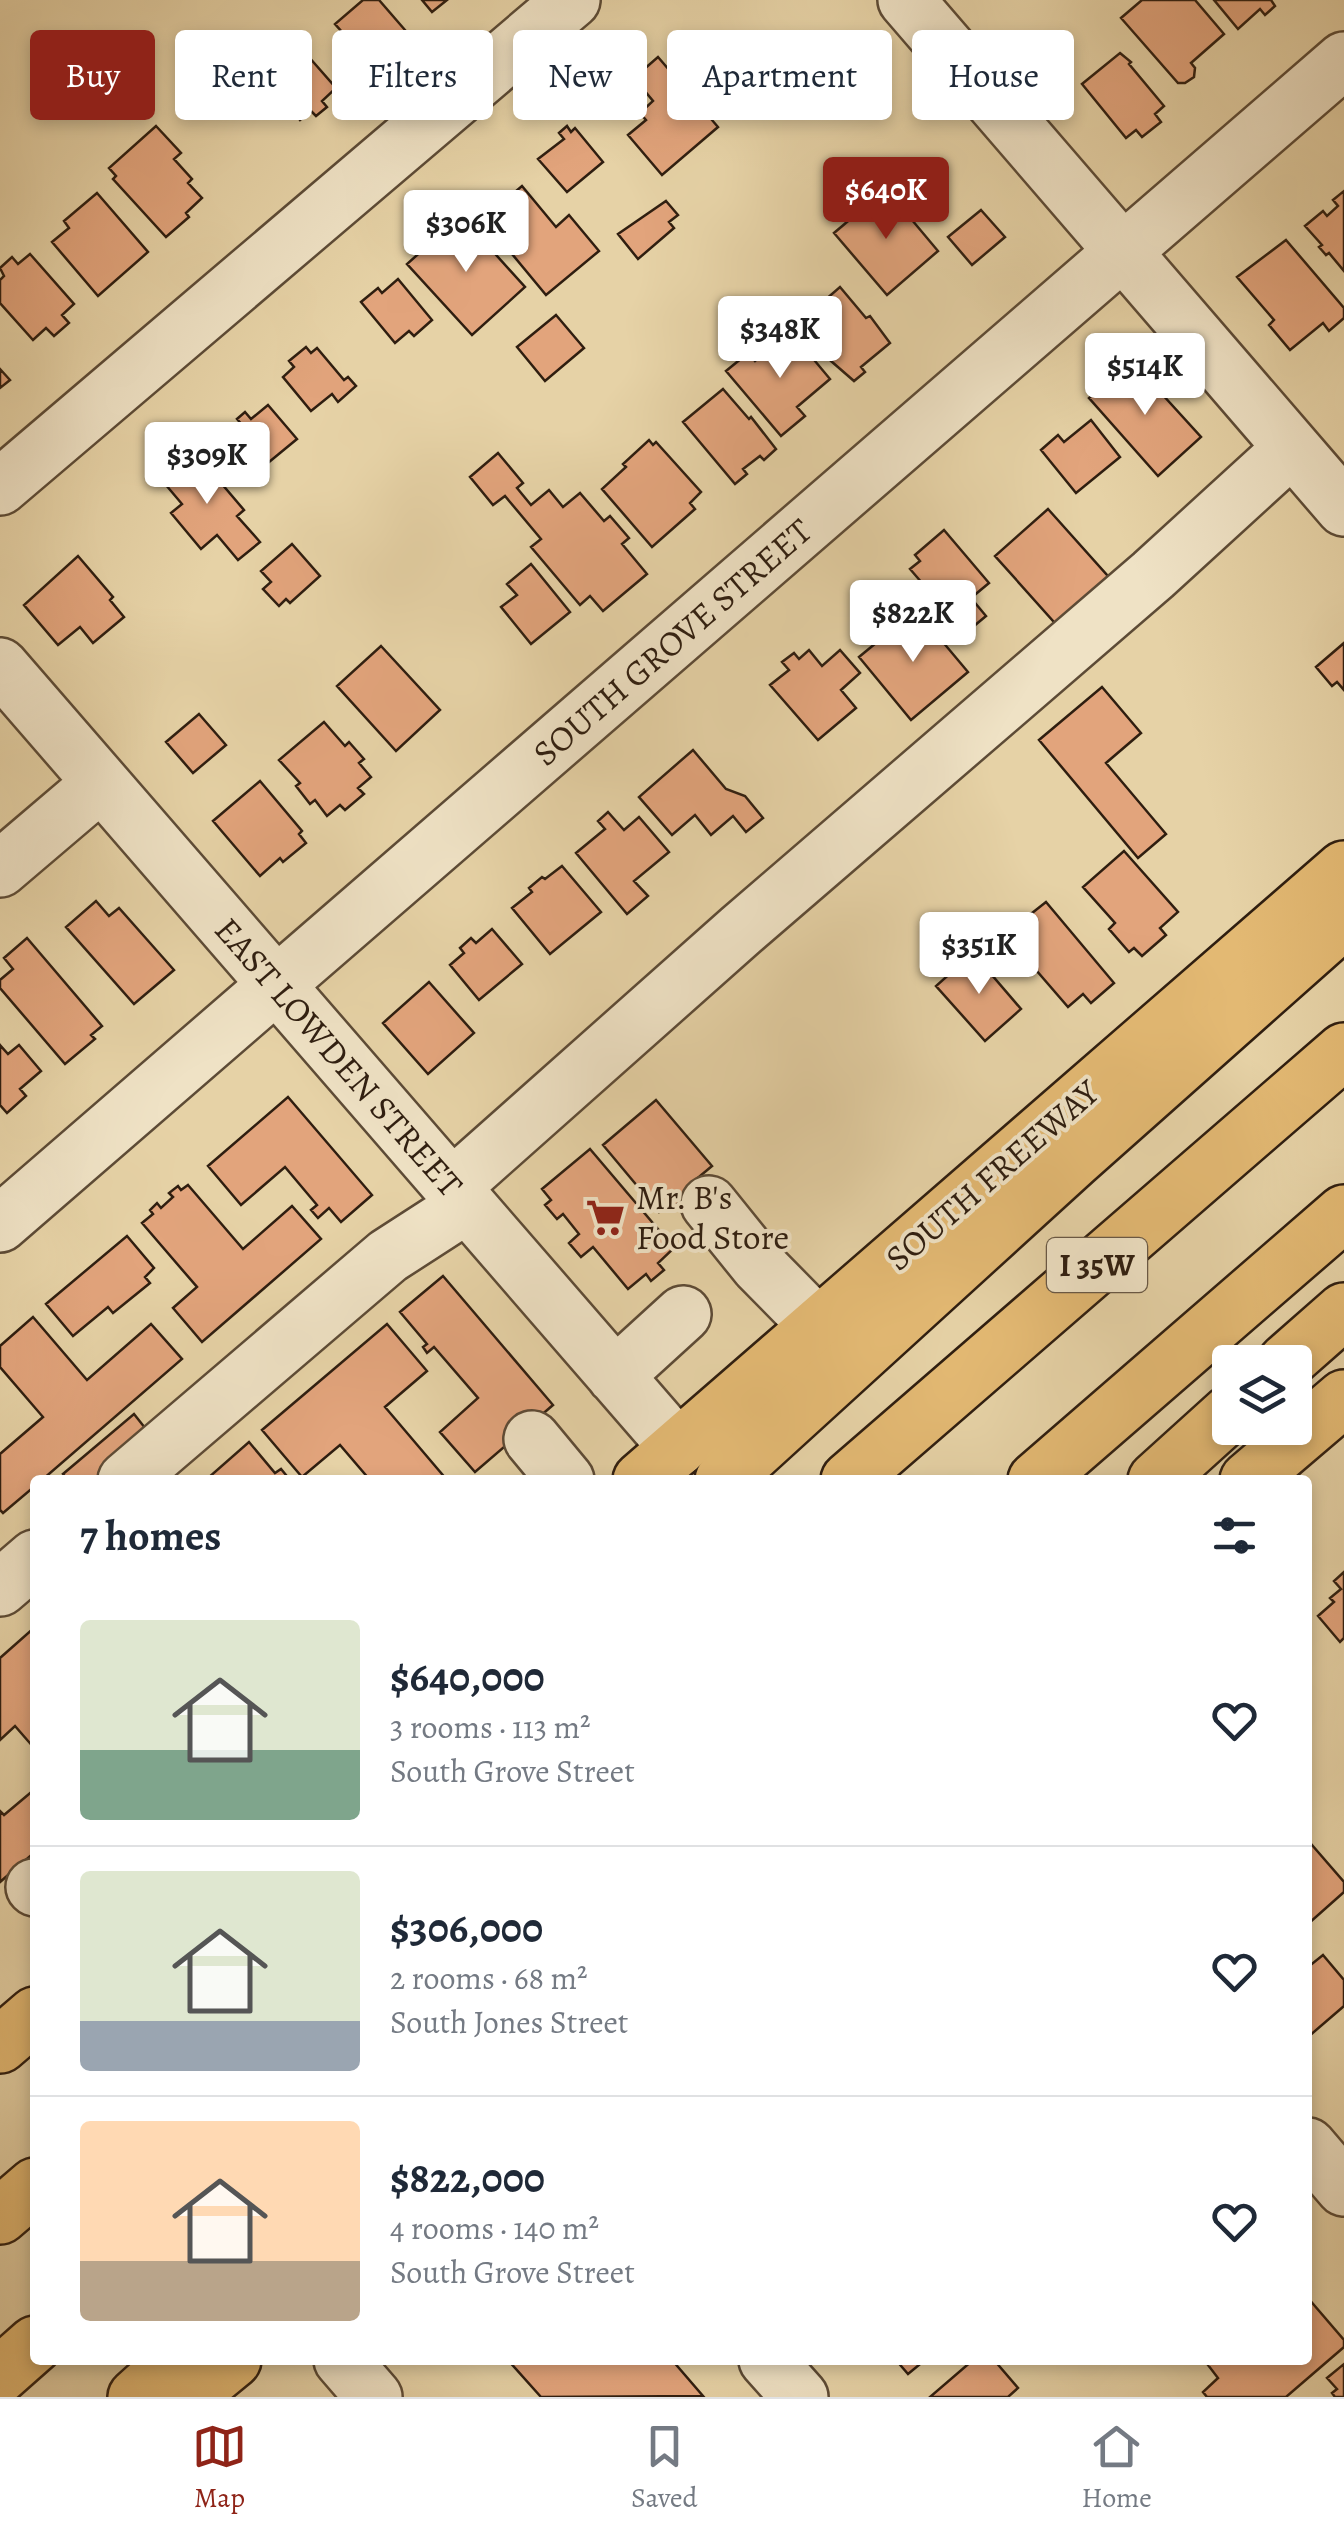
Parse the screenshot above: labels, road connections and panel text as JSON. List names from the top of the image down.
{
  "streets": {
    "main road": ["SOUTH FREEWAY", "I 35W"],
    "street": ["SOUTH GROVE STREET", "EAST LOWDEN STREET"]
  },
  "crossings": [
    ["SOUTH GROVE STREET", "EAST LOWDEN STREET"],
    ["EAST LOWDEN STREET", "SOUTH FREEWAY"]
  ],
  "places": {
    "supermarket": ["Mr. B's Food Store"]
  },
  "page": {
    "chip": [
      "Buy",
      "Rent",
      "Filters",
      "New",
      "Apartment",
      "House"
    ],
    "price": [
      "$640K",
      "$306K",
      "$348K",
      "$514K",
      "$309K",
      "$822K",
      "$351K"
    ],
    "heading": "7 homes",
    "list": [
      {
        "name": "$640,000",
        "note": "3 rooms · 113 m² · South Grove Street"
      },
      {
        "name": "$306,000",
        "note": "2 rooms · 68 m² · South Jones Street"
      },
      {
        "name": "$822,000",
        "note": "4 rooms · 140 m² · South Grove Street"
      }
    ],
    "tabs": ["Map", "Saved", "Home"]
  }
}
